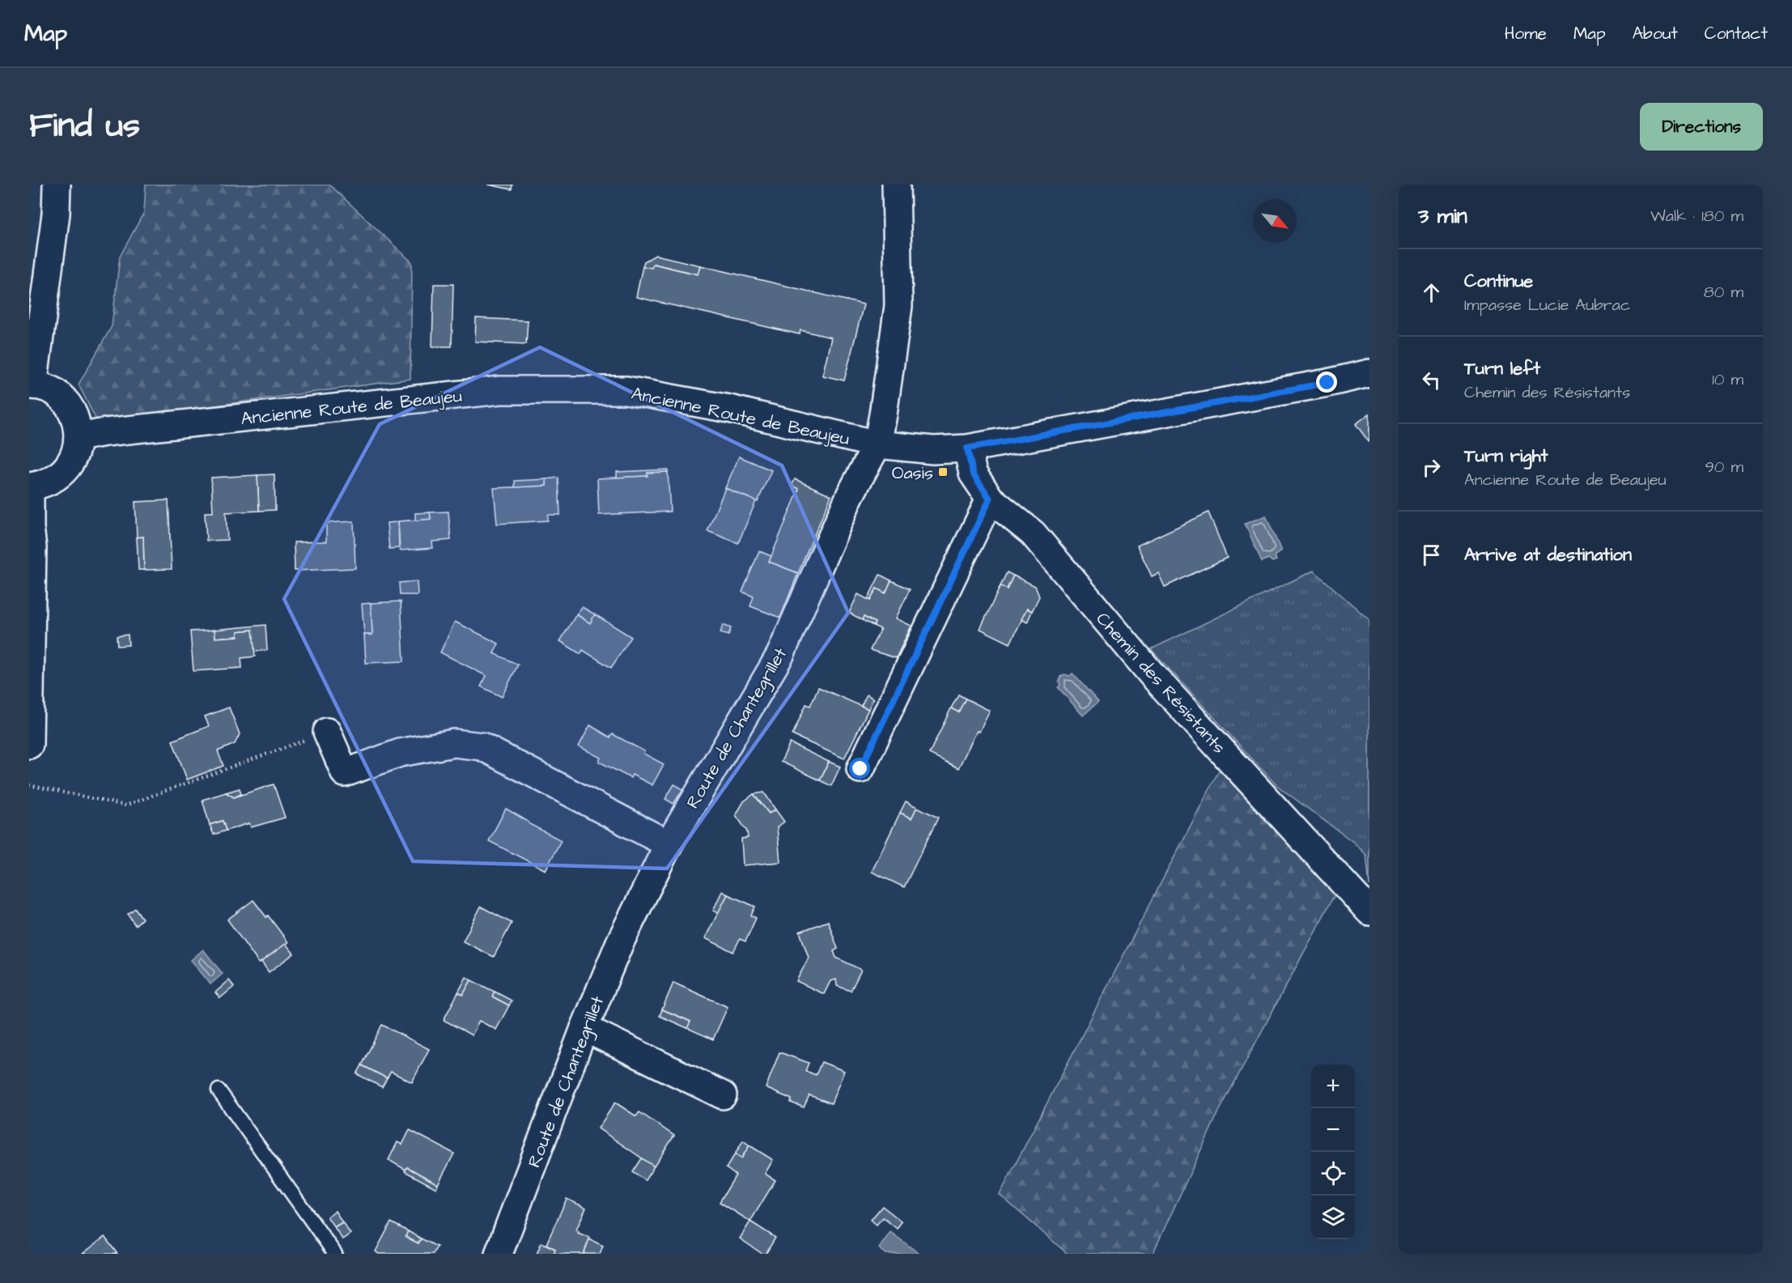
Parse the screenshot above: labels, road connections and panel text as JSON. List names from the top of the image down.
{
  "streets": {
    "street": ["Ancienne Route de Beaujeu", "Chemin des Résistants", "Route de Chantegrillet"]
  },
  "crossings": [
    ["Ancienne Route de Beaujeu", "Chemin des Résistants"],
    ["Ancienne Route de Beaujeu", "Route de Chantegrillet"]
  ],
  "places": {
    "transit": ["Oasis"]
  },
  "north": "bottom right",
  "page": {
    "header": "Map",
    "nav": [
      "Home",
      "Map",
      "About",
      "Contact"
    ],
    "title": "Find us",
    "buttons": "Directions",
    "heading": ["3 min", "Walk · 180 m"],
    "list": [
      ["Continue", "Impasse Lucie Aubrac", "80 m"],
      ["Turn left", "Chemin des Résistants", "10 m"],
      ["Turn right", "Ancienne Route de Beaujeu", "90 m"],
      "Arrive at destination"
    ],
    "map_buttons": ["+", "−"]
  }
}
